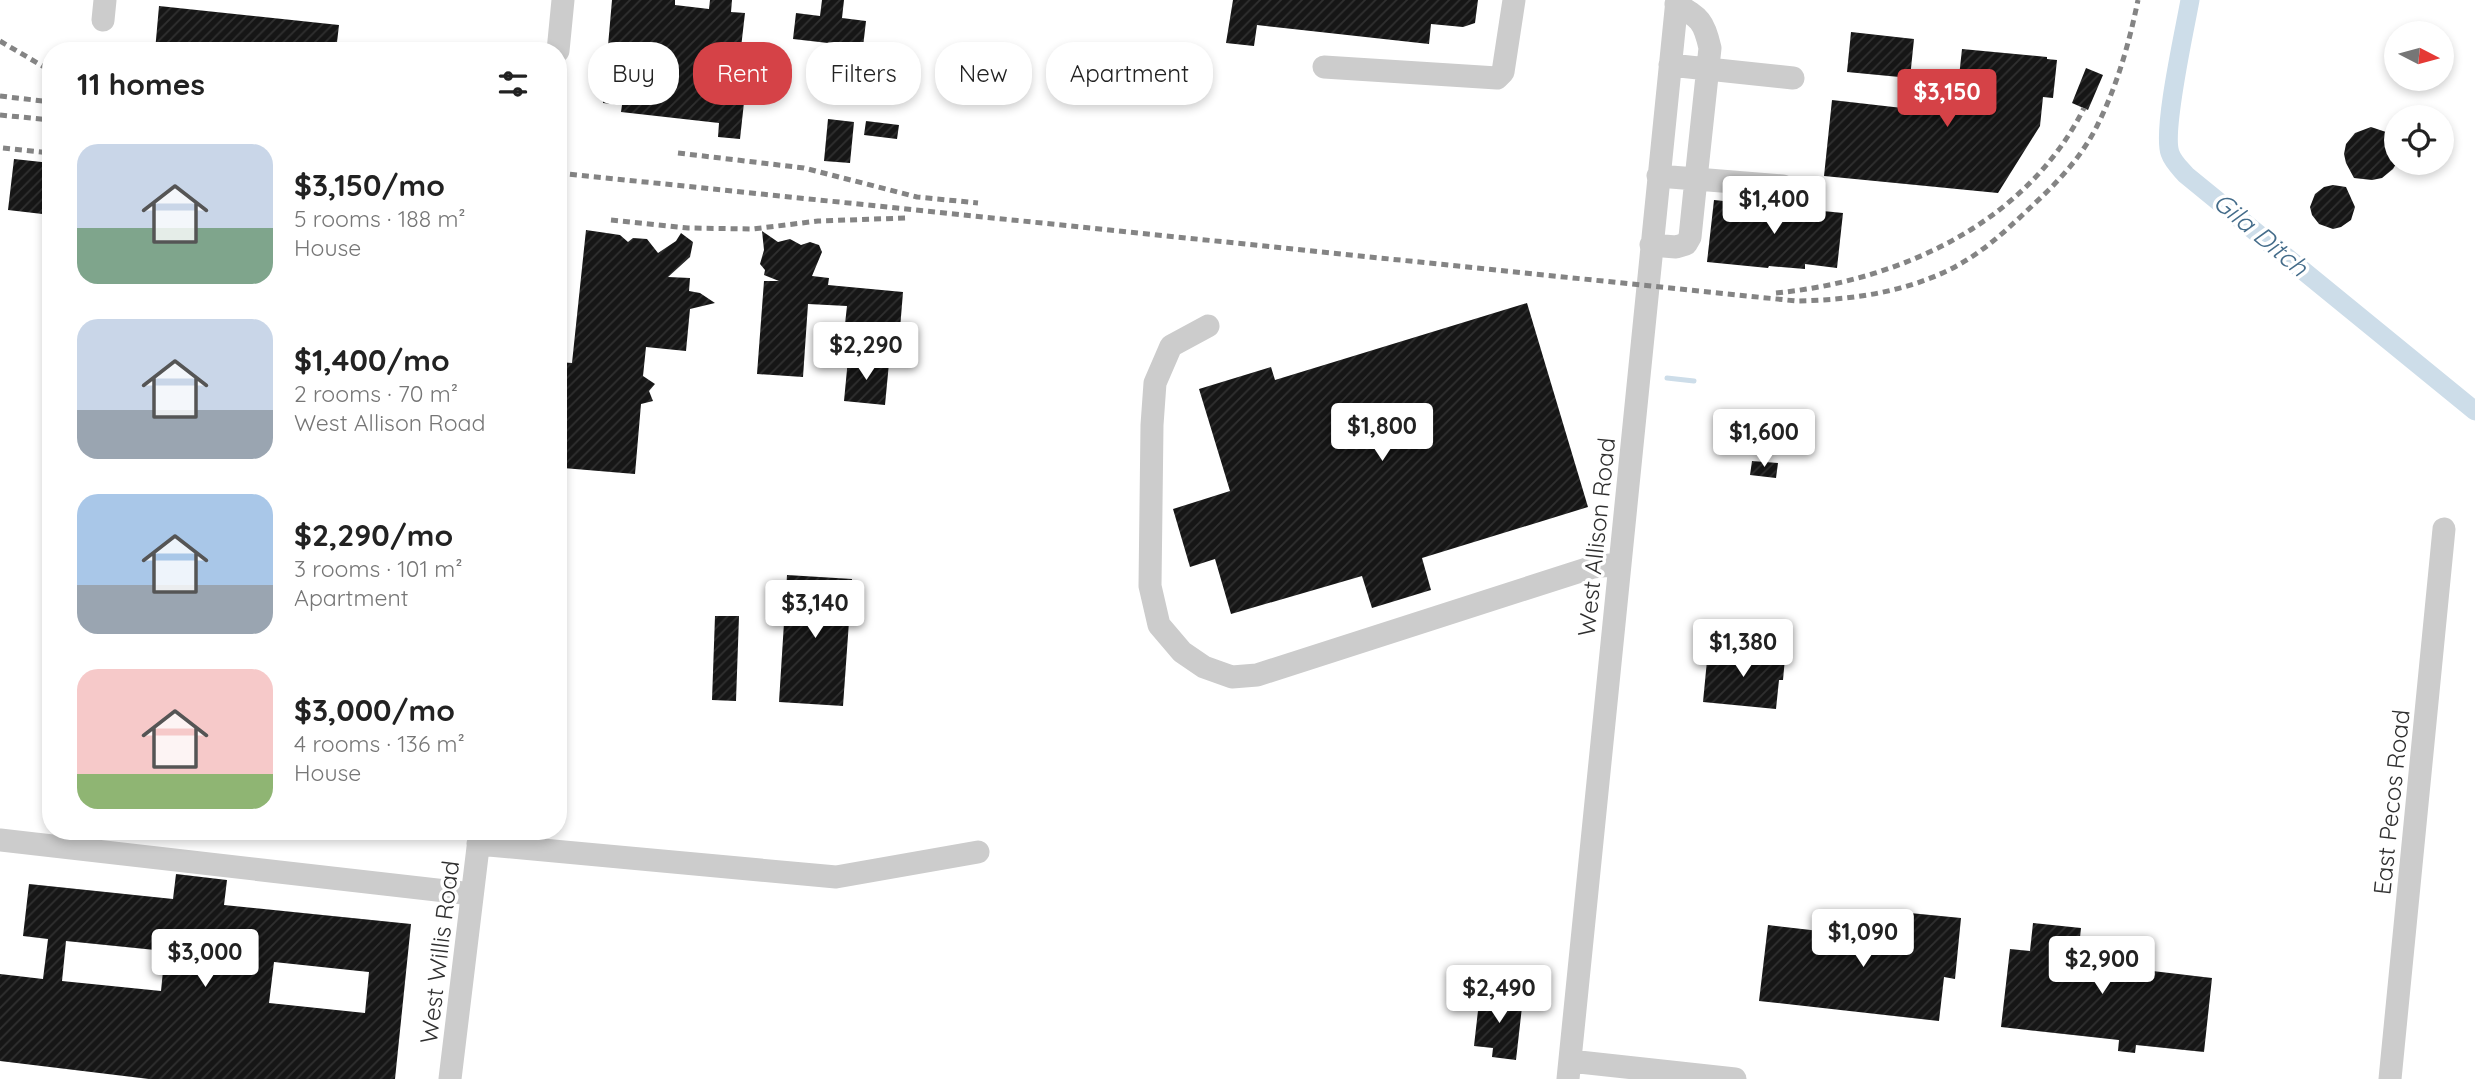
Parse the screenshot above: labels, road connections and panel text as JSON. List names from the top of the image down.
{
  "streets": {
    "street": ["West Allison Road", "East Pecos Road", "West Willis Road"]
  },
  "water": ["Gila Ditch"],
  "north": "right",
  "page": {
    "chip": [
      "Buy",
      "Rent",
      "Filters",
      "New",
      "Apartment"
    ],
    "heading": "11 homes",
    "price": [
      "$3,150",
      "$1,400",
      "$2,290",
      "$1,800",
      "$1,600",
      "$3,140",
      "$1,380",
      "$1,090",
      "$3,000",
      "$2,900",
      "$2,490"
    ],
    "list": [
      {
        "name": "$3,150/mo",
        "note": "5 rooms · 188 m² · House"
      },
      {
        "name": "$1,400/mo",
        "note": "2 rooms · 70 m² · West Allison Road"
      },
      {
        "name": "$2,290/mo",
        "note": "3 rooms · 101 m² · Apartment"
      },
      {
        "name": "$3,000/mo",
        "note": "4 rooms · 136 m² · House"
      }
    ]
  }
}
